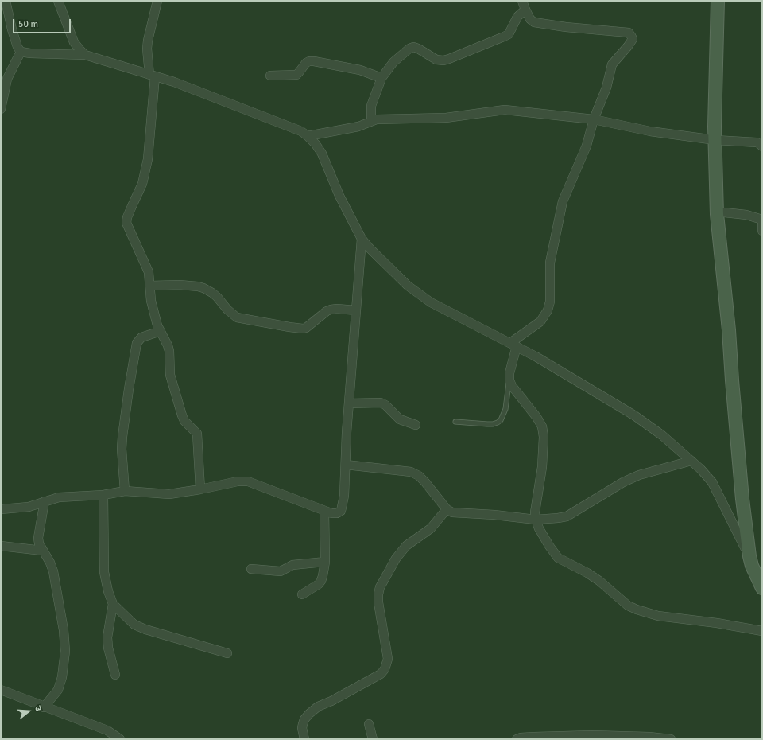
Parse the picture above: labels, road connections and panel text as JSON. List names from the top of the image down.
{
  "scale_bar": "50 m",
  "north": "right"
}
